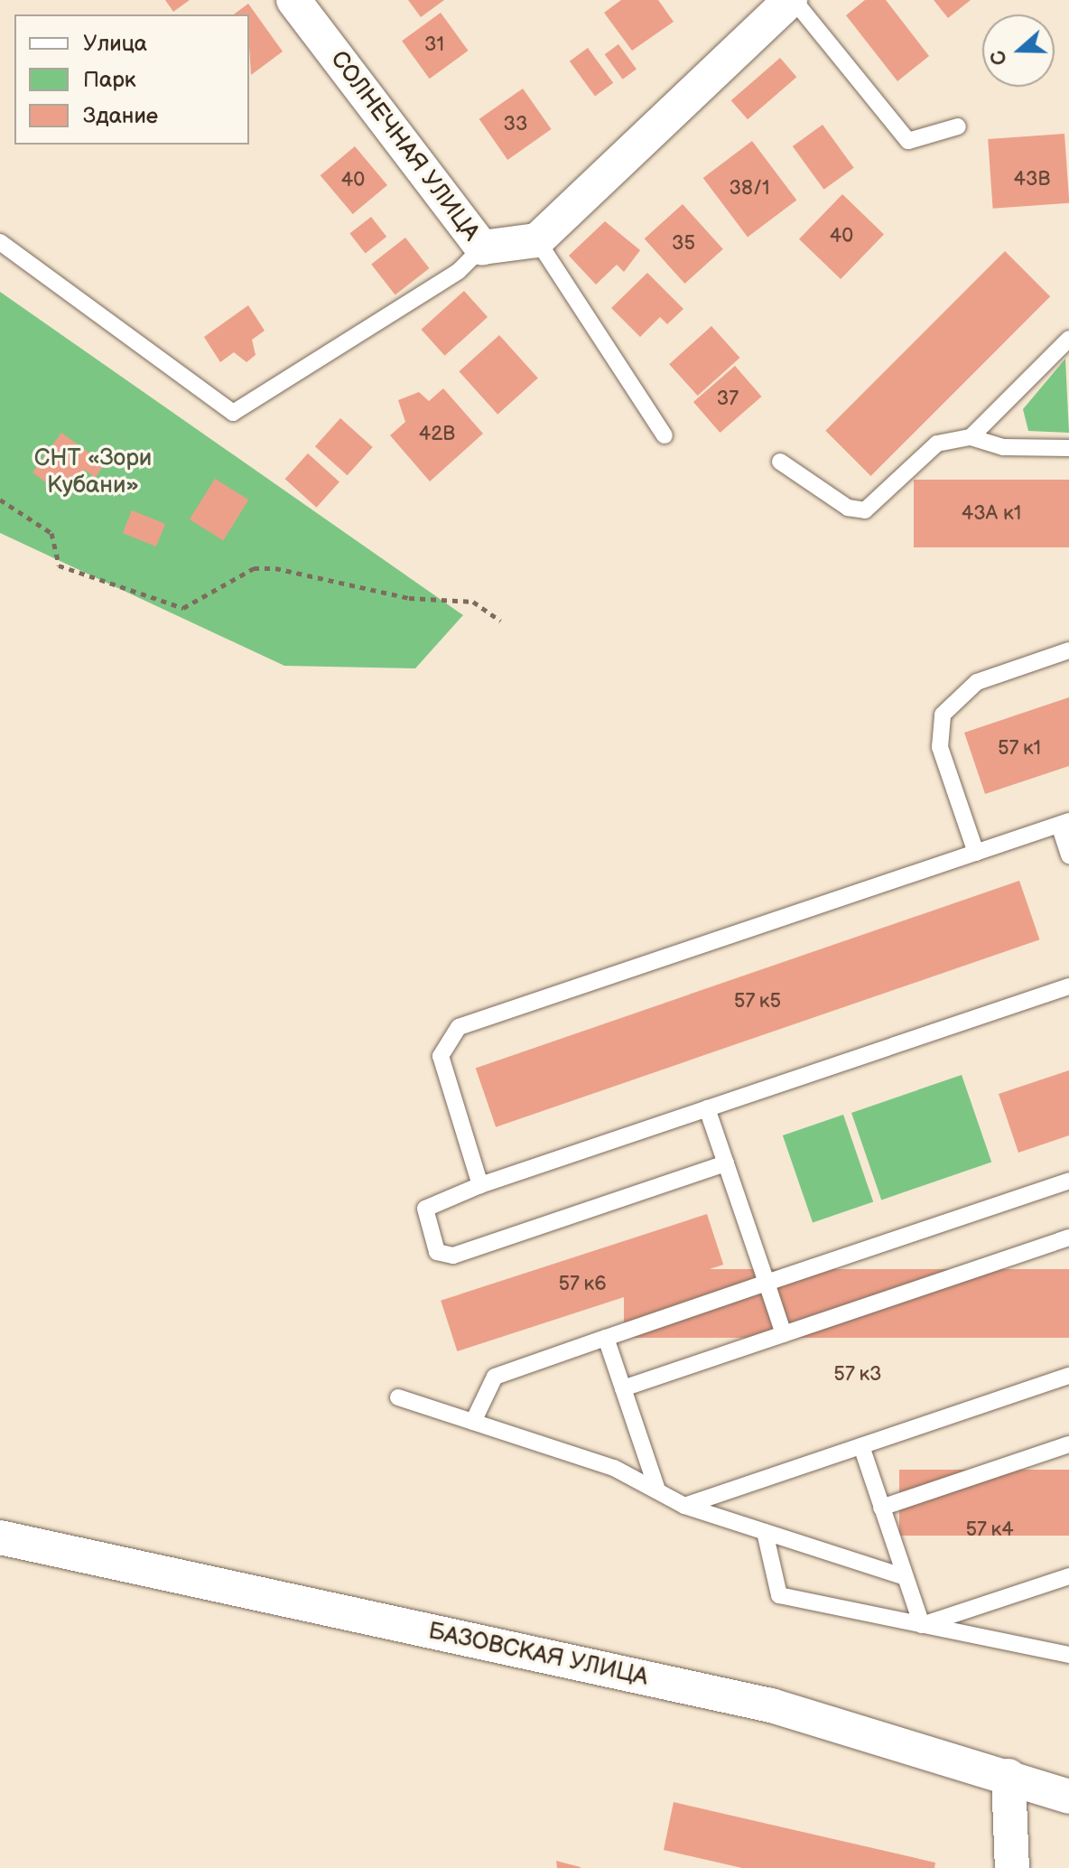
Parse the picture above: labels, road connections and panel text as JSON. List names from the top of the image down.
{
  "streets": {
    "street": ["СОЛНЕЧНАЯ УЛИЦА", "БАЗОВСКАЯ УЛИЦА"]
  },
  "parks": ["СНТ «Зори Кубани»"],
  "house_numbers": [
    "31",
    "33",
    "43В",
    "40",
    "38/1",
    "40",
    "35",
    "37",
    "42В",
    "43А к1",
    "57 к1",
    "57 к5",
    "57 к6",
    "57 к3",
    "57 к4"
  ],
  "legend": ["Улица", "Парк", "Здание"],
  "north": "left"
}
